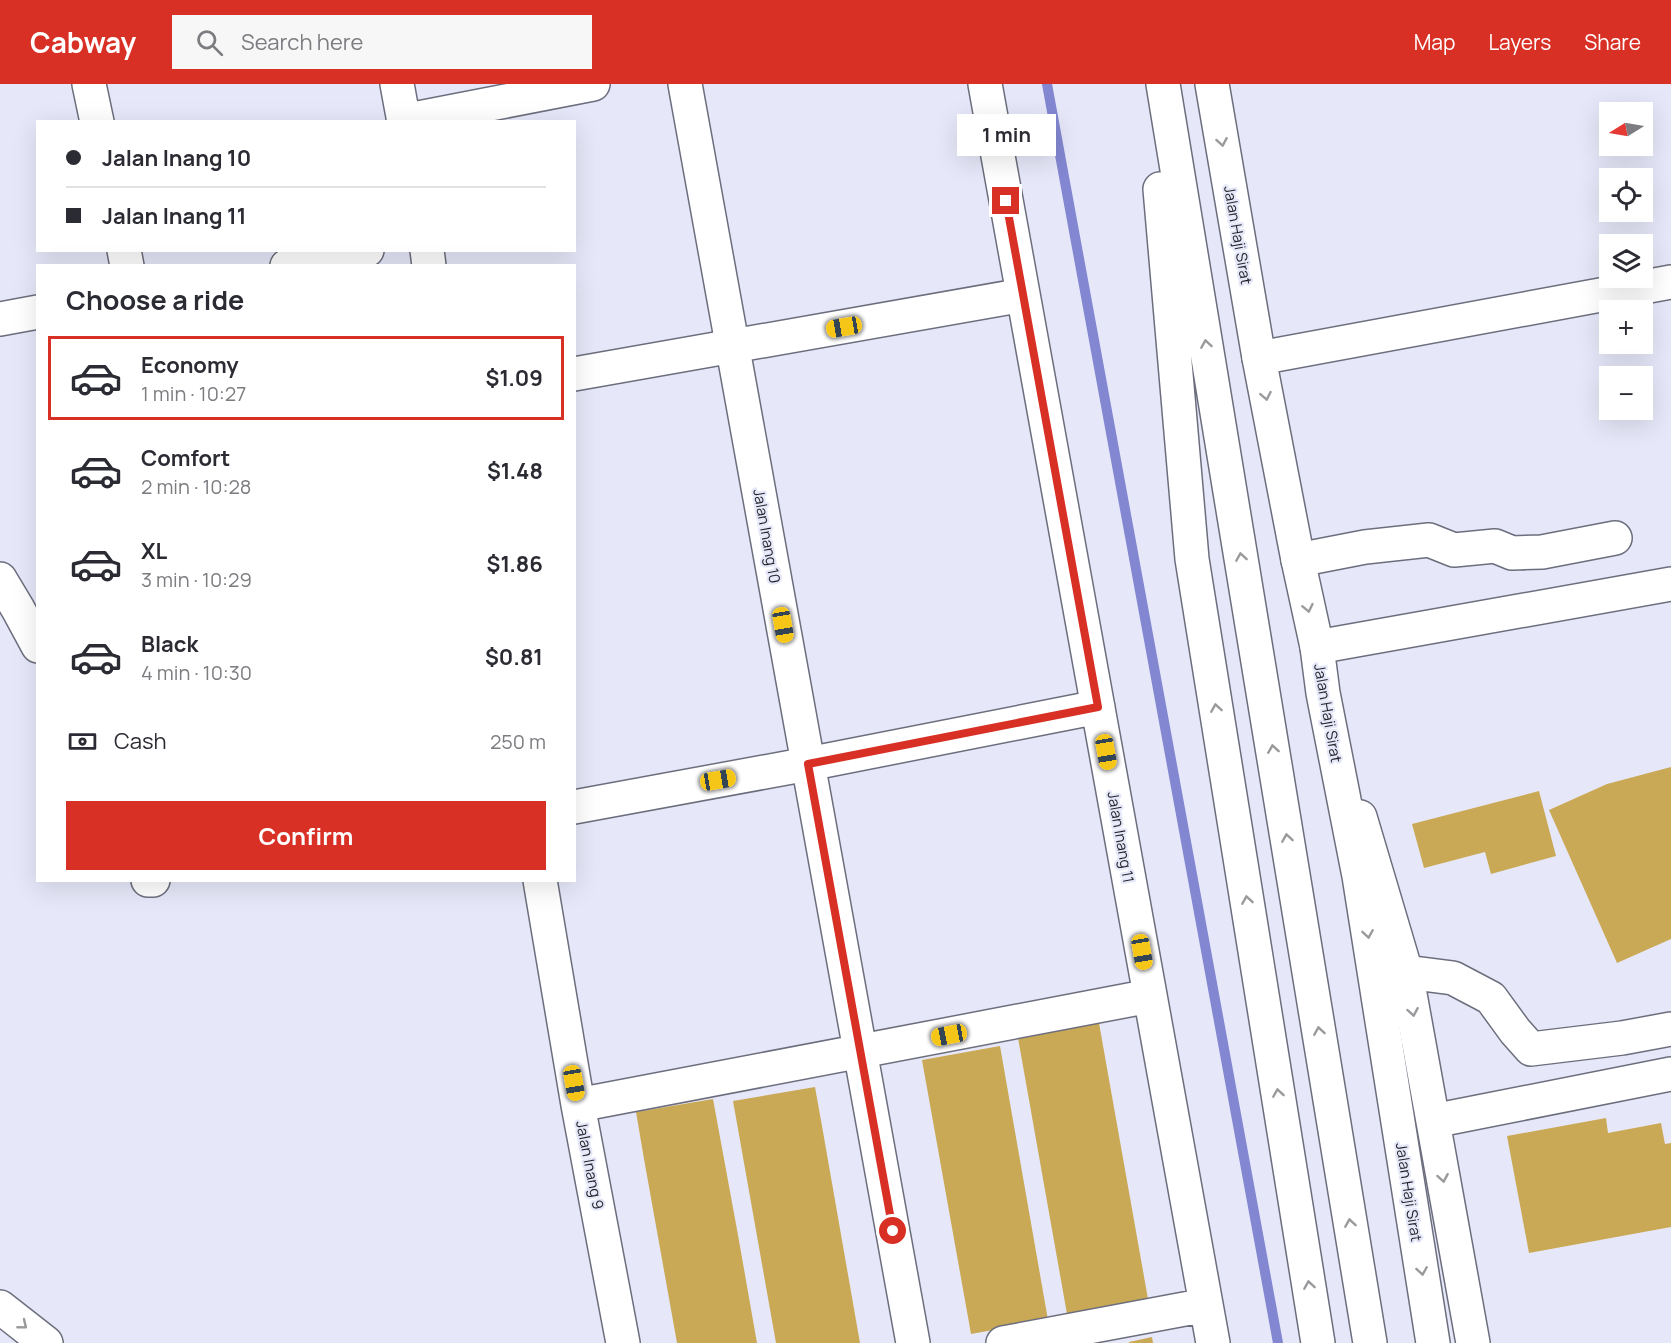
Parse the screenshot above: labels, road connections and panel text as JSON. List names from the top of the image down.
{
  "streets": {
    "street": [
      "Jalan Haji Sirat",
      "Jalan Inang 10",
      "Jalan Inang 11",
      "Jalan Inang 9"
    ]
  },
  "north": "left",
  "page": {
    "header": "Cabway",
    "search": "Search here",
    "nav": ["Map", "Layers", "Share"],
    "map_buttons": ["+", "−"],
    "bubble": "1 min",
    "banner": ["Jalan Inang 10", "Jalan Inang 11"],
    "heading": "Choose a ride",
    "list": [
      {
        "name": "Economy",
        "note": "1 min · 10:27",
        "value": "$1.09"
      },
      {
        "name": "Comfort",
        "note": "2 min · 10:28",
        "value": "$1.48"
      },
      {
        "name": "XL",
        "note": "3 min · 10:29",
        "value": "$1.86"
      },
      {
        "name": "Black",
        "note": "4 min · 10:30",
        "value": "$0.81"
      }
    ],
    "pay": ["Cash", "250 m"],
    "buttons": "Confirm"
  }
}
